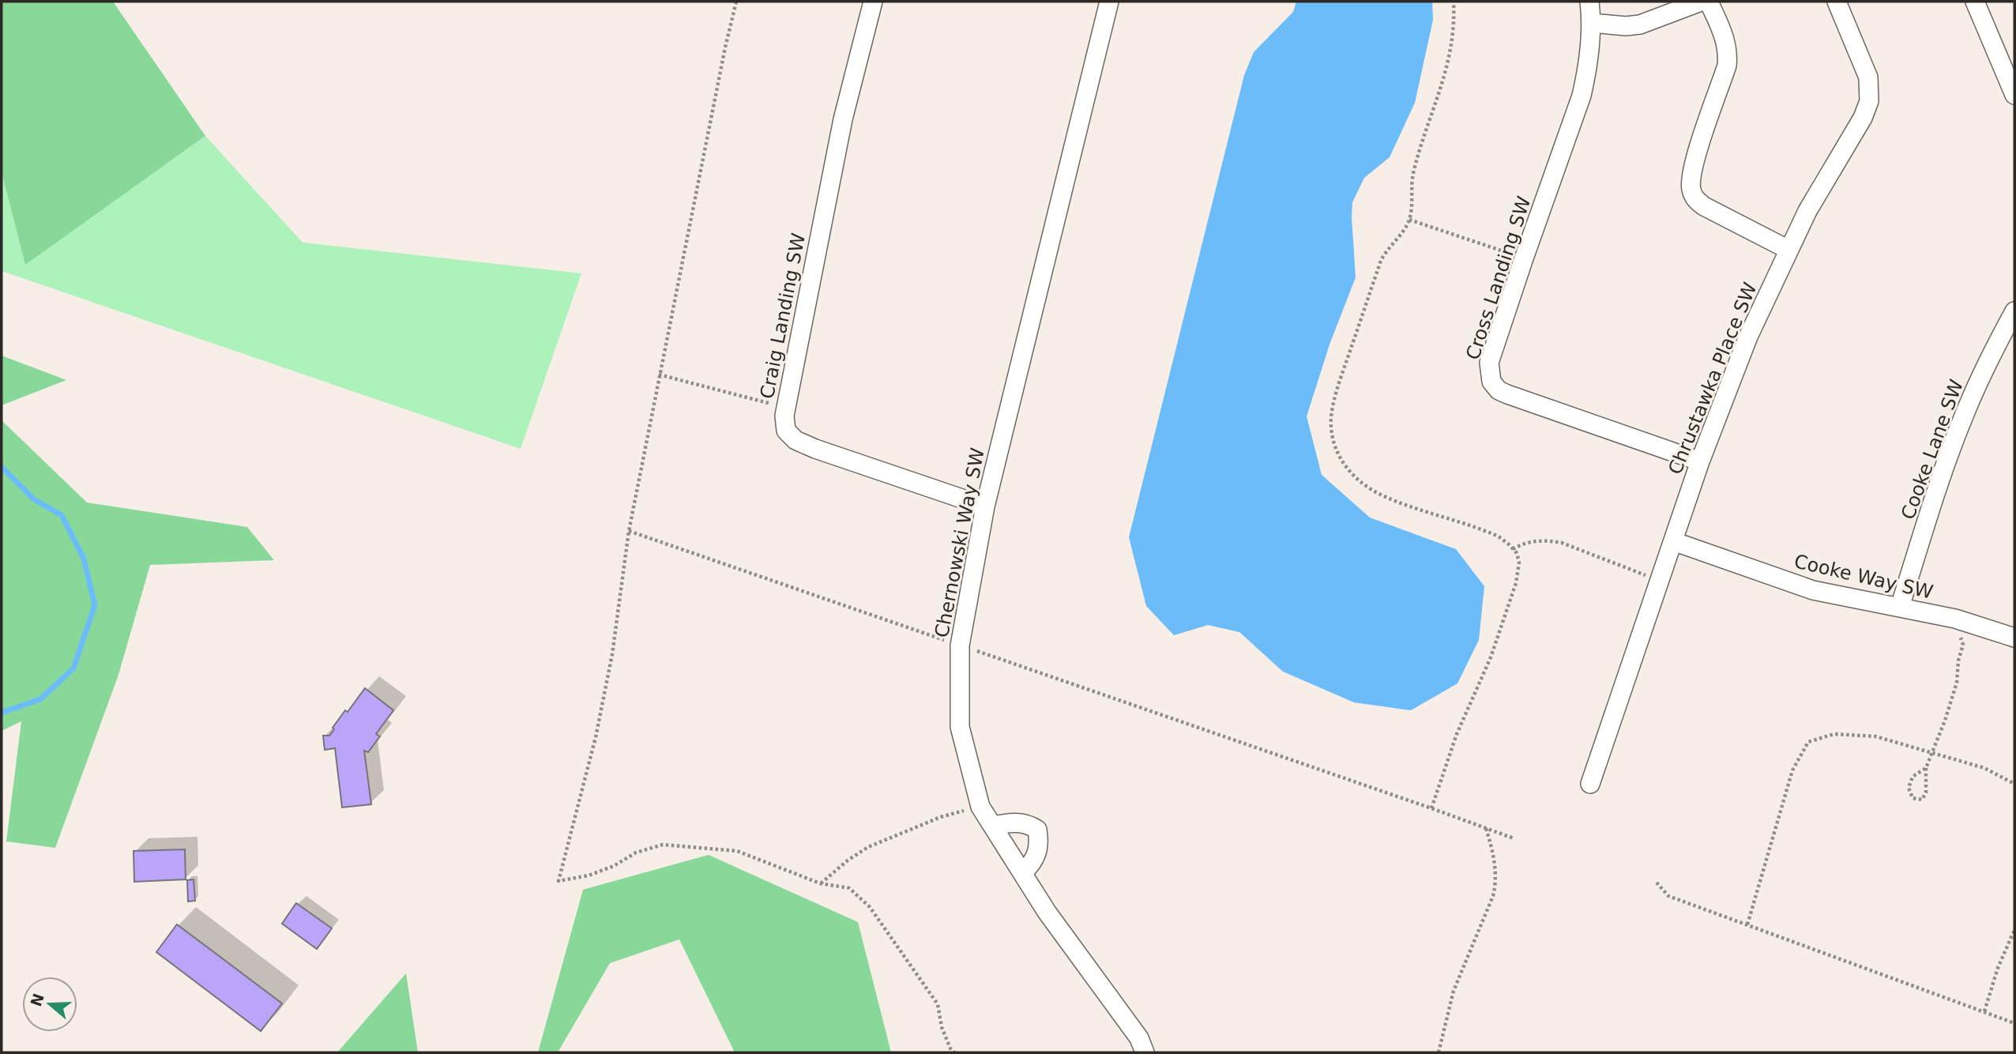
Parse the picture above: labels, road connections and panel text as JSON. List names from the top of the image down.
{
  "streets": {
    "street": [
      "Cross Landing SW",
      "Craig Landing SW",
      "Chrustawka Place SW",
      "Cooke Lane SW",
      "Chernowski Way SW",
      "Cooke Way SW"
    ]
  },
  "crossings": [
    ["Cross Landing SW", "Chrustawka Place SW"],
    ["Craig Landing SW", "Chernowski Way SW"],
    ["Chrustawka Place SW", "Cooke Way SW"],
    ["Cooke Lane SW", "Cooke Way SW"]
  ],
  "north": "left"
}
